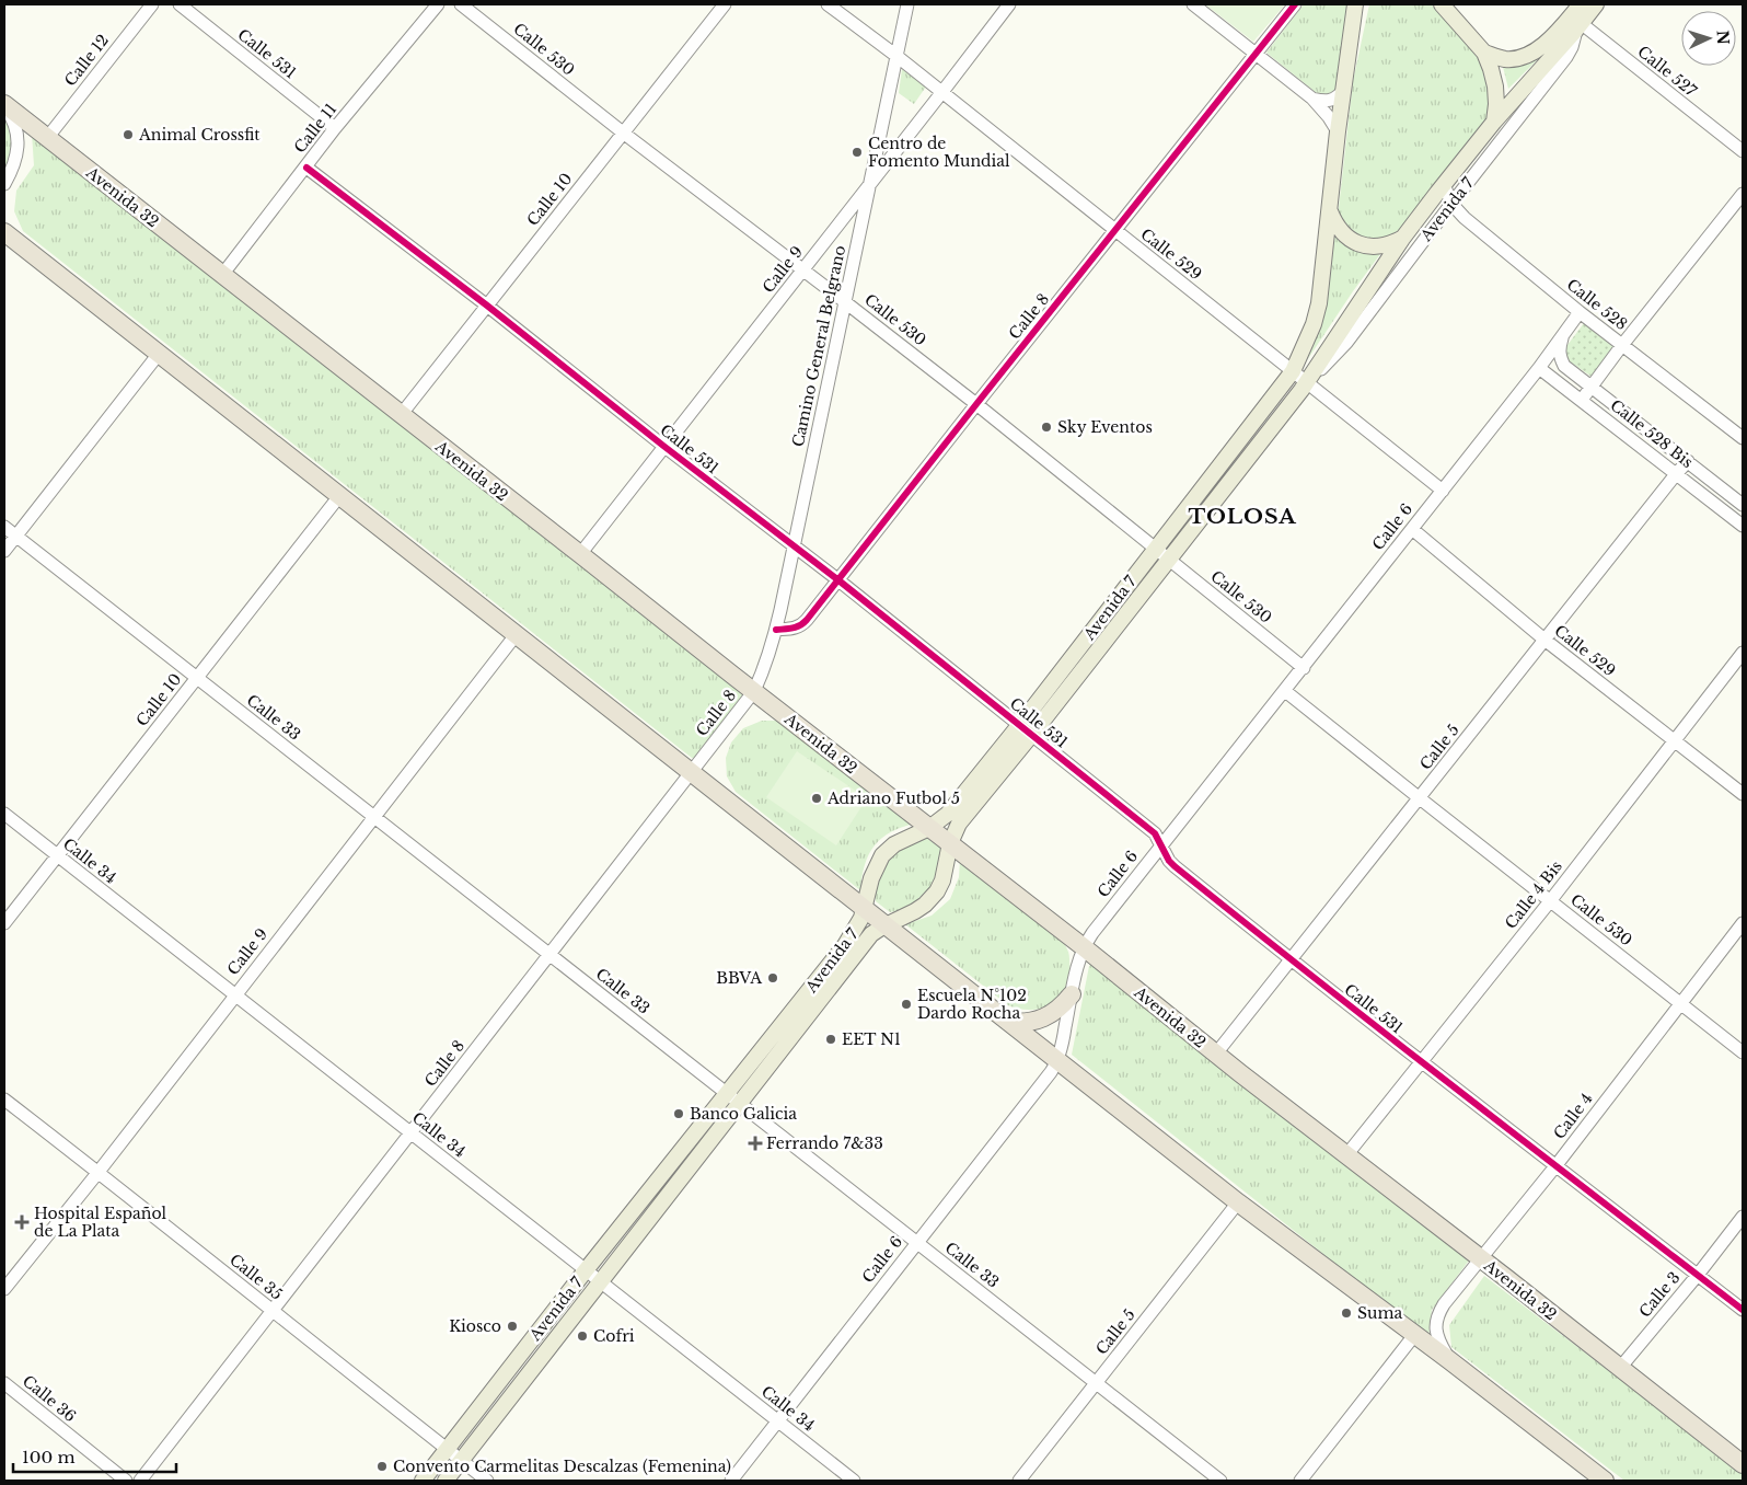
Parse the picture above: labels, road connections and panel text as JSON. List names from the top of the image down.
{
  "streets": {
    "highway": ["Avenida 32"],
    "main road": ["Avenida 7"],
    "street": [
      "Calle 530",
      "Calle 531",
      "Calle 12",
      "Calle 527",
      "Calle 11",
      "Calle 10",
      "Calle 529",
      "Calle 9",
      "Calle 528",
      "Calle 8",
      "Camino General Belgrano",
      "Calle 528 Bis",
      "Calle 6",
      "Calle 33",
      "Calle 5",
      "Calle 34",
      "Calle 4 Bis",
      "Calle 4",
      "Calle 35",
      "Calle 3",
      "Calle 36"
    ]
  },
  "crossings": [
    ["Calle 530", "Calle 10"],
    ["Calle 530", "Avenida 7"],
    ["Calle 530", "Calle 9"],
    ["Calle 530", "Calle 8"],
    ["Calle 530", "Camino General Belgrano"],
    ["Calle 530", "Calle 6"],
    ["Calle 530", "Calle 5"],
    ["Calle 530", "Calle 4 Bis"],
    ["Calle 530", "Calle 4"],
    ["Calle 531", "Calle 11"],
    ["Calle 531", "Calle 10"],
    ["Calle 531", "Avenida 7"],
    ["Calle 531", "Calle 9"],
    ["Calle 531", "Calle 8"],
    ["Calle 531", "Camino General Belgrano"],
    ["Calle 531", "Calle 6"],
    ["Calle 531", "Calle 5"],
    ["Calle 531", "Calle 4 Bis"],
    ["Calle 531", "Calle 4"],
    ["Calle 531", "Calle 3"],
    ["Calle 12", "Avenida 32"],
    ["Calle 527", "Avenida 7"],
    ["Calle 11", "Avenida 32"],
    ["Avenida 32", "Calle 10"],
    ["Avenida 32", "Avenida 7"],
    ["Avenida 32", "Calle 9"],
    ["Avenida 32", "Calle 8"],
    ["Avenida 32", "Camino General Belgrano"],
    ["Avenida 32", "Calle 6"],
    ["Avenida 32", "Calle 5"],
    ["Avenida 32", "Calle 4 Bis"],
    ["Avenida 32", "Calle 4"],
    ["Avenida 32", "Calle 3"],
    ["Calle 10", "Calle 33"],
    ["Calle 10", "Calle 34"],
    ["Avenida 7", "Calle 529"],
    ["Avenida 7", "Calle 528"],
    ["Avenida 7", "Calle 33"],
    ["Avenida 7", "Calle 34"],
    ["Avenida 7", "Calle 35"],
    ["Calle 529", "Calle 9"],
    ["Calle 529", "Calle 8"],
    ["Calle 529", "Camino General Belgrano"],
    ["Calle 529", "Calle 6"],
    ["Calle 529", "Calle 5"],
    ["Calle 529", "Calle 4 Bis"],
    ["Calle 9", "Camino General Belgrano"],
    ["Calle 9", "Calle 33"],
    ["Calle 9", "Calle 34"],
    ["Calle 9", "Calle 35"],
    ["Calle 528", "Calle 6"],
    ["Calle 8", "Camino General Belgrano"],
    ["Calle 8", "Calle 33"],
    ["Calle 8", "Calle 34"],
    ["Calle 8", "Calle 35"],
    ["Calle 528 Bis", "Calle 6"],
    ["Calle 528 Bis", "Calle 5"],
    ["Calle 6", "Calle 33"],
    ["Calle 6", "Calle 34"],
    ["Calle 33", "Calle 5"]
  ],
  "districts": ["TOLOSA"],
  "places": {
    "other": [
      "Animal Crossfit",
      "Centro de Fomento Mundial",
      "Sky Eventos",
      "Adriano Futbol 5",
      "BBVA",
      "Escuela N°102 Dardo Rocha",
      "EET N1",
      "Banco Galicia",
      "Suma",
      "Kiosco",
      "Cofri",
      "Convento Carmelitas Descalzas (Femenina)"
    ],
    "health": ["Ferrando 7&33", "Hospital Español de La Plata"]
  },
  "scale_bar": "100 m",
  "north": "right"
}
